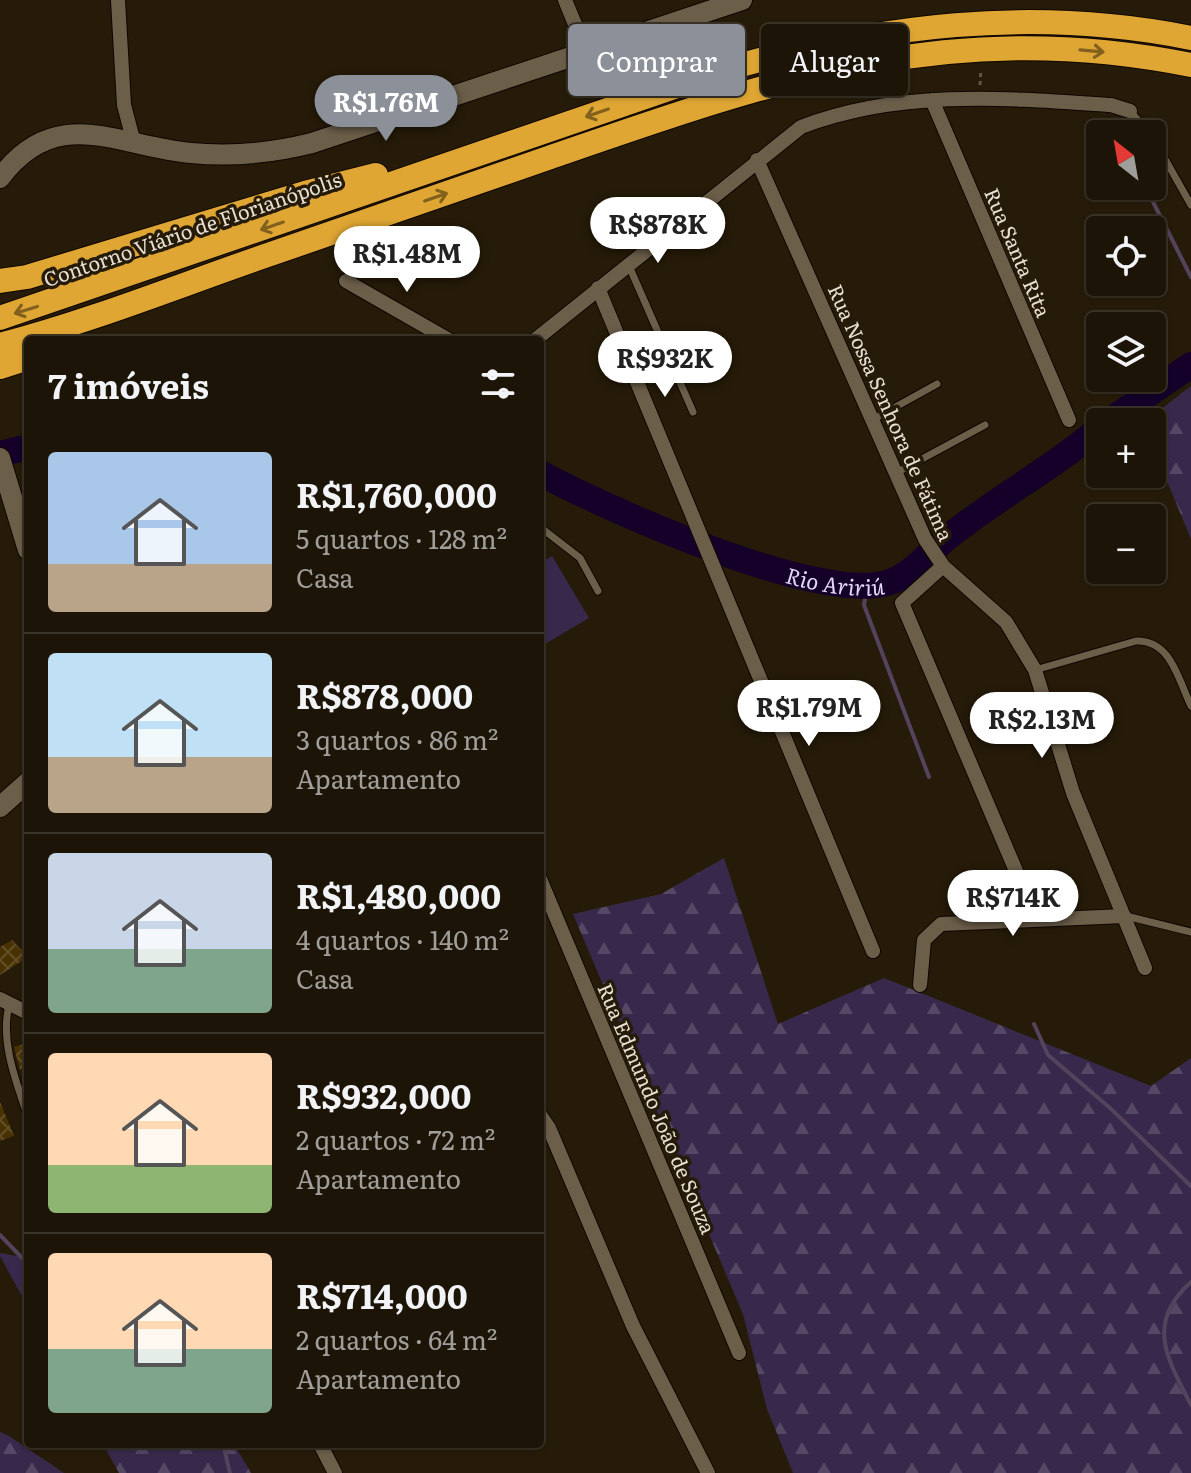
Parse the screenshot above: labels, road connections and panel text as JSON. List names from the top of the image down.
{
  "streets": {
    "highway": ["Contorno Viário de Florianópolis"],
    "street": ["Rua Santa Rita", "Rua Nossa Senhora de Fátima", "Rua Edmundo João de Souza"]
  },
  "water": ["Rio Aririú"],
  "north": "top left",
  "page": {
    "chip": ["Comprar", "Alugar"],
    "price": [
      "R$1.76M",
      "R$878K",
      "R$1.48M",
      "R$932K",
      "R$1.79M",
      "R$2.13M",
      "R$714K"
    ],
    "map_buttons": ["+", "−"],
    "heading": "7 imóveis",
    "list": [
      {
        "name": "R$1,760,000",
        "note": "5 quartos · 128 m² · Casa"
      },
      {
        "name": "R$878,000",
        "note": "3 quartos · 86 m² · Apartamento"
      },
      {
        "name": "R$1,480,000",
        "note": "4 quartos · 140 m² · Casa"
      },
      {
        "name": "R$932,000",
        "note": "2 quartos · 72 m² · Apartamento"
      },
      {
        "name": "R$714,000",
        "note": "2 quartos · 64 m² · Apartamento"
      }
    ]
  }
}
